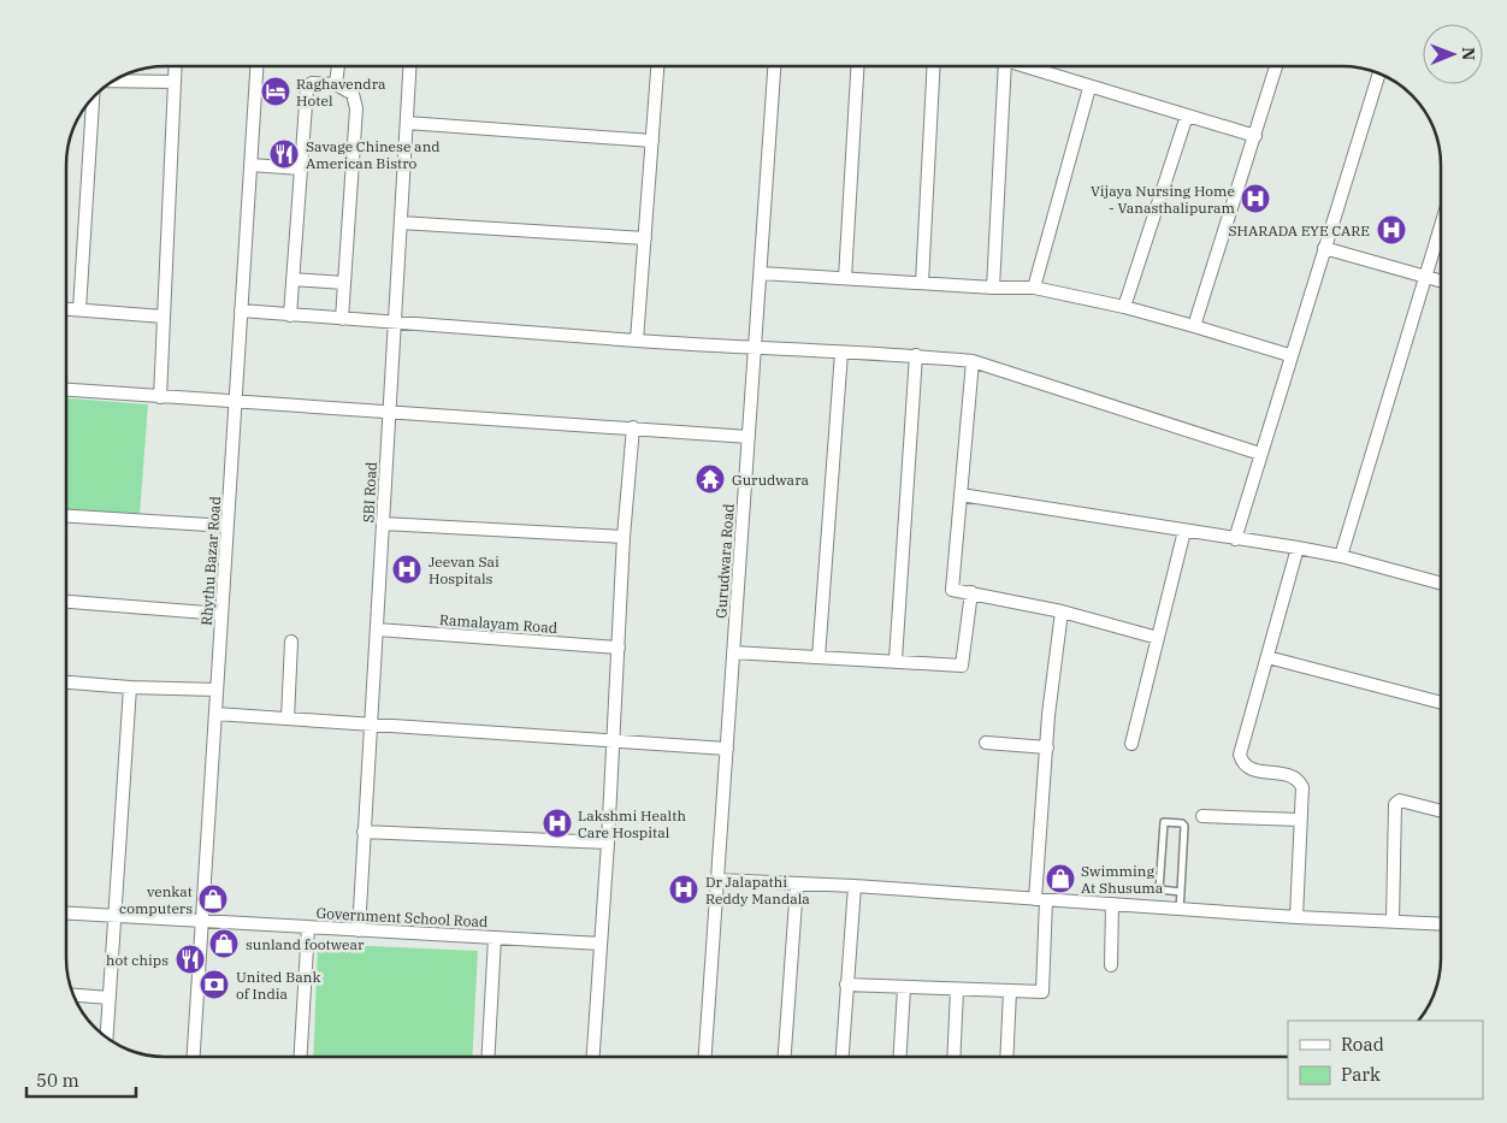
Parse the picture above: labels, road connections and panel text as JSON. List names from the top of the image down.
{
  "streets": {
    "street": [
      "SBI Road",
      "Rhythu Bazar Road",
      "Gurudwara Road",
      "Ramalayam Road",
      "Government School Road"
    ]
  },
  "crossings": [
    ["SBI Road", "Ramalayam Road"],
    ["SBI Road", "Government School Road"],
    ["Rhythu Bazar Road", "Government School Road"]
  ],
  "places": {
    "hotel": ["Raghavendra Hotel"],
    "restaurant": ["Savage Chinese and American Bistro", "hot chips"],
    "hospital": [
      "Vijaya Nursing Home - Vanasthalipuram",
      "SHARADA EYE CARE",
      "Jeevan Sai Hospitals",
      "Lakshmi Health Care Hospital",
      "Dr Jalapathi Reddy Mandala"
    ],
    "temple": ["Gurudwara"],
    "shop": ["Swimming At Shusuma", "venkat computers", "sunland footwear"],
    "bank": ["United Bank of India"]
  },
  "legend": ["Road", "Park"],
  "scale_bar": "50 m",
  "north": "right"
}
